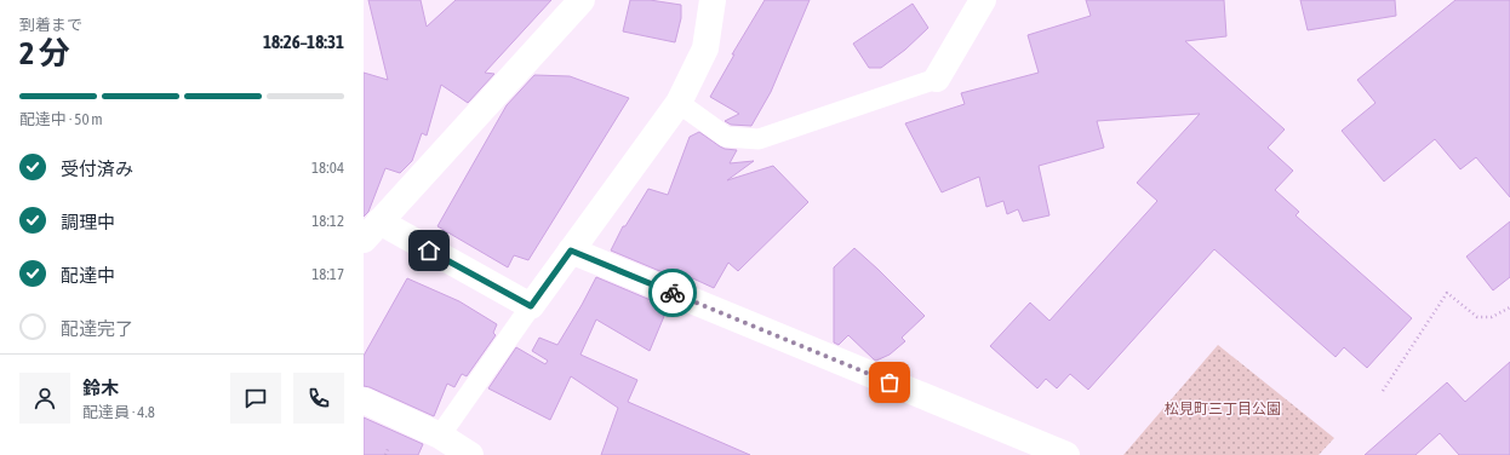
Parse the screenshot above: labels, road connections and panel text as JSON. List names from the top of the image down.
{
  "parks": ["松見町三丁目公園"],
  "page": {
    "heading": ["2 分", "到着まで", "18:26–18:31"],
    "panel": ["鈴木", "配達員 · 4.8"],
    "bar": "配達中 · 50 m",
    "list": [
      ["受付済み", "18:04"],
      ["調理中", "18:12"],
      ["配達中", "18:17"],
      "配達完了"
    ]
  }
}
